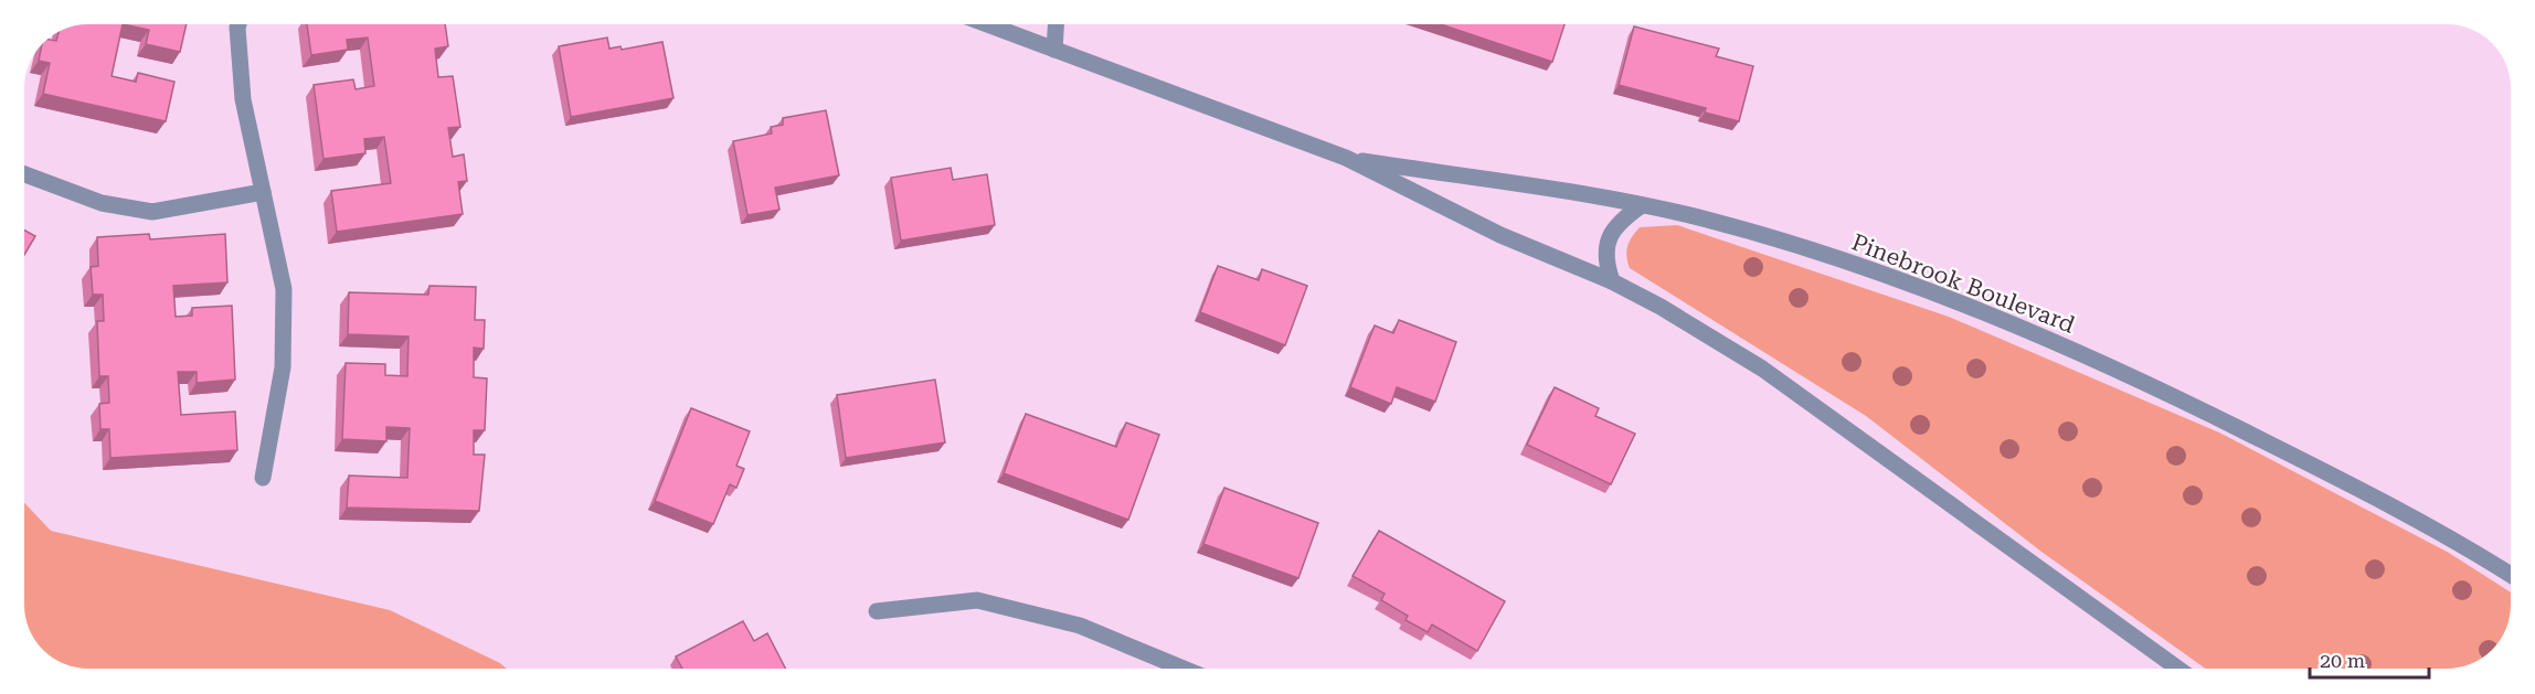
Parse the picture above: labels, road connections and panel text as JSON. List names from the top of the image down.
{
  "streets": {
    "street": ["Pinebrook Boulevard"]
  },
  "scale_bar": "20 m"
}
